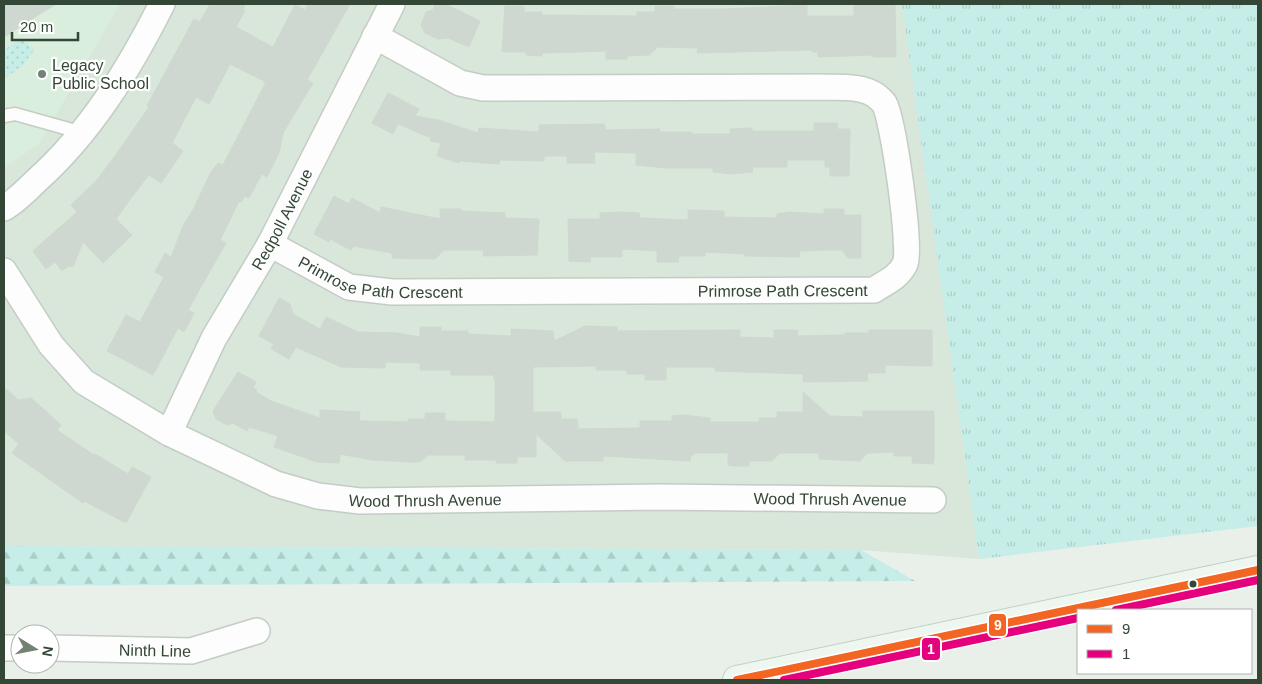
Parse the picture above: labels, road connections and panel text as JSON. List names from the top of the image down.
{
  "streets": {
    "street": [
      "Redpoll Avenue",
      "Primrose Path Crescent",
      "Wood Thrush Avenue",
      "Ninth Line"
    ]
  },
  "crossings": [
    ["Redpoll Avenue", "Primrose Path Crescent"],
    ["Redpoll Avenue", "Wood Thrush Avenue"]
  ],
  "places": ["Legacy Public School"],
  "lines": ["transit line 9", "transit line 1"],
  "legend": ["9", "1"],
  "scale_bar": "20 m",
  "north": "right"
}
